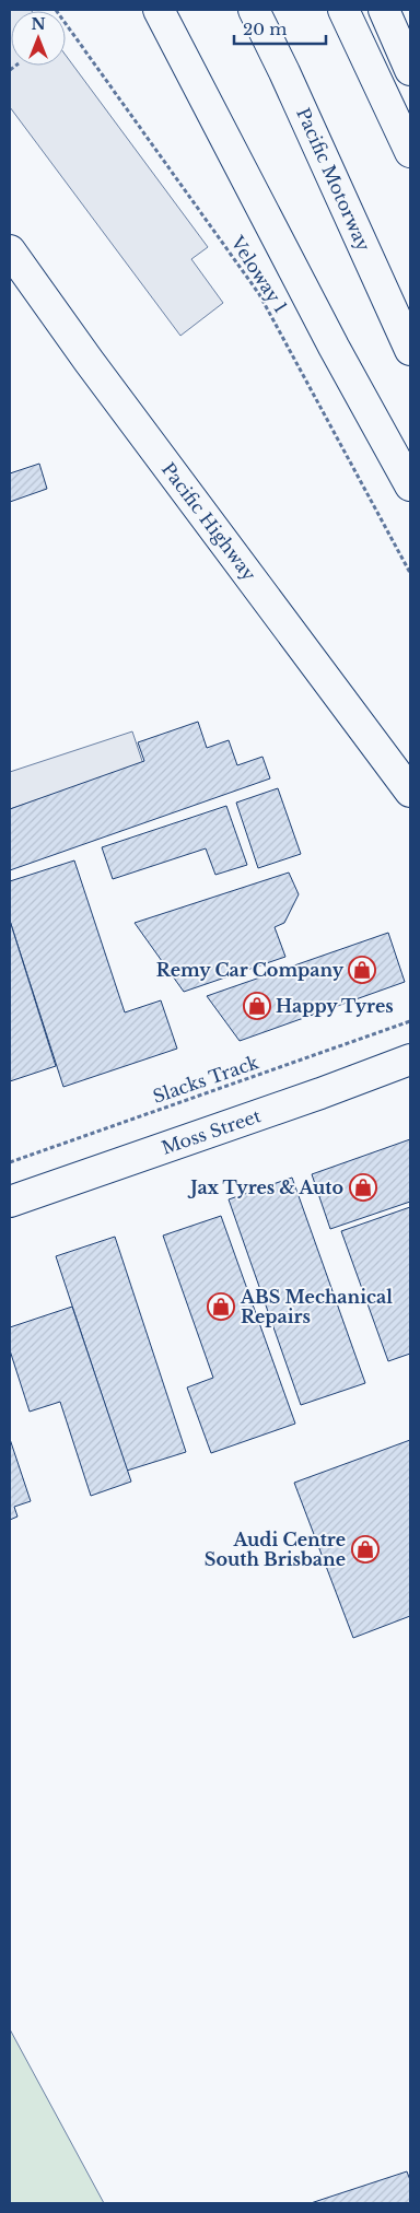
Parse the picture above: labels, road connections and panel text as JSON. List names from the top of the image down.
{
  "streets": {
    "main road": ["Pacific Motorway", "Pacific Highway", "Moss Street"],
    "path": ["Veloway 1", "Slacks Track"]
  },
  "places": {
    "shop": [
      "Remy Car Company",
      "Happy Tyres",
      "Jax Tyres & Auto",
      "ABS Mechanical Repairs",
      "Audi Centre South Brisbane"
    ]
  },
  "scale_bar": "20 m",
  "north": "top"
}
